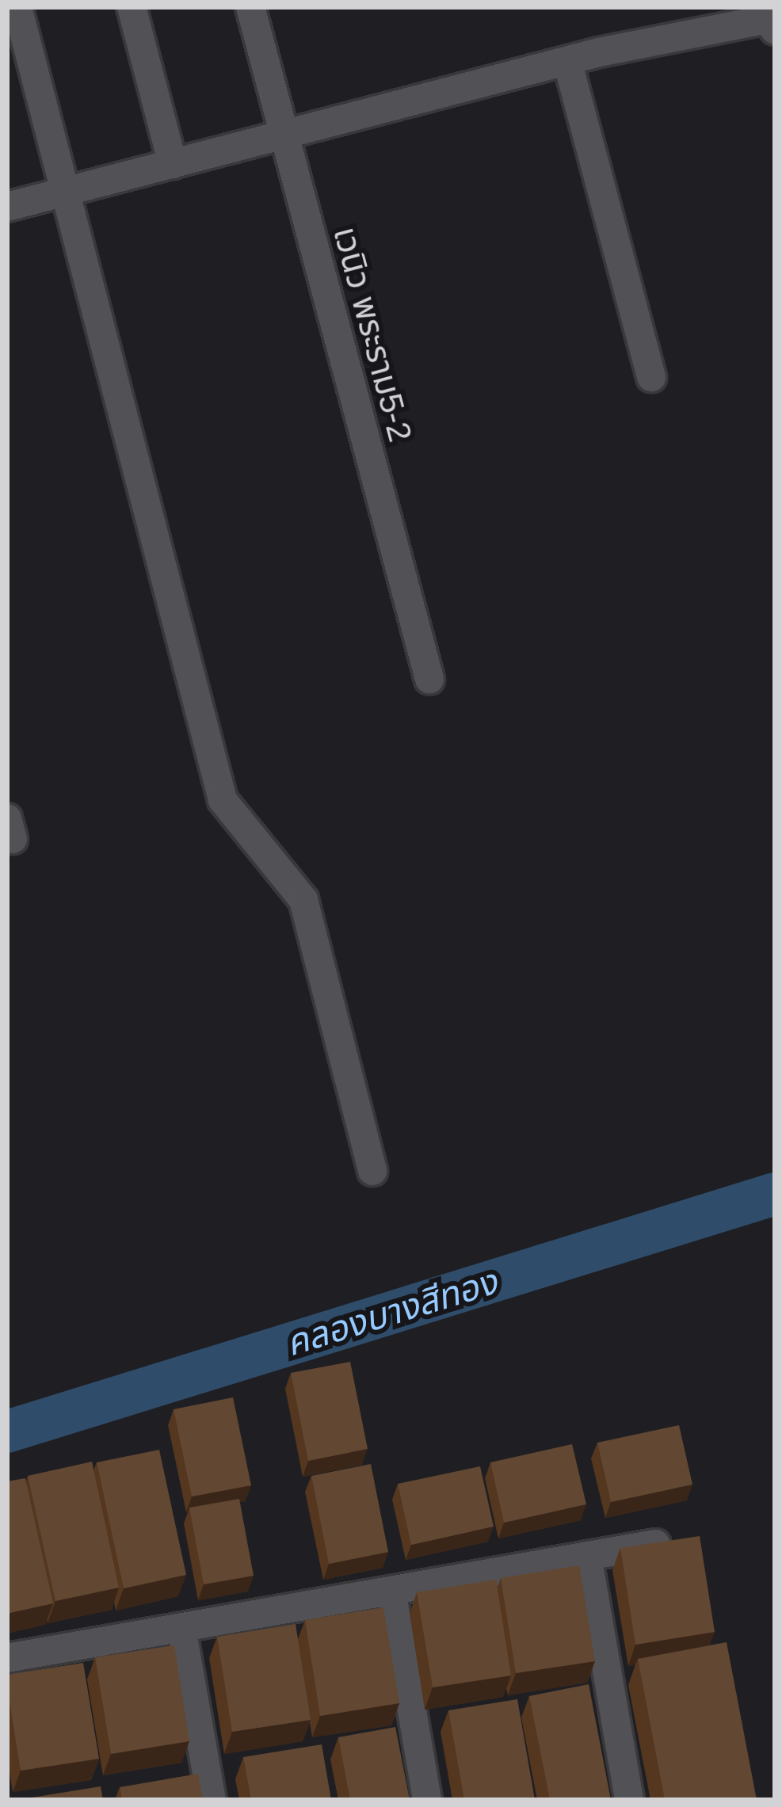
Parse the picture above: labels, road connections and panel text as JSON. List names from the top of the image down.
{
  "streets": {
    "street": ["เวนิว พระราม5-2"]
  },
  "water": ["คลองบางสีทอง"]
}
